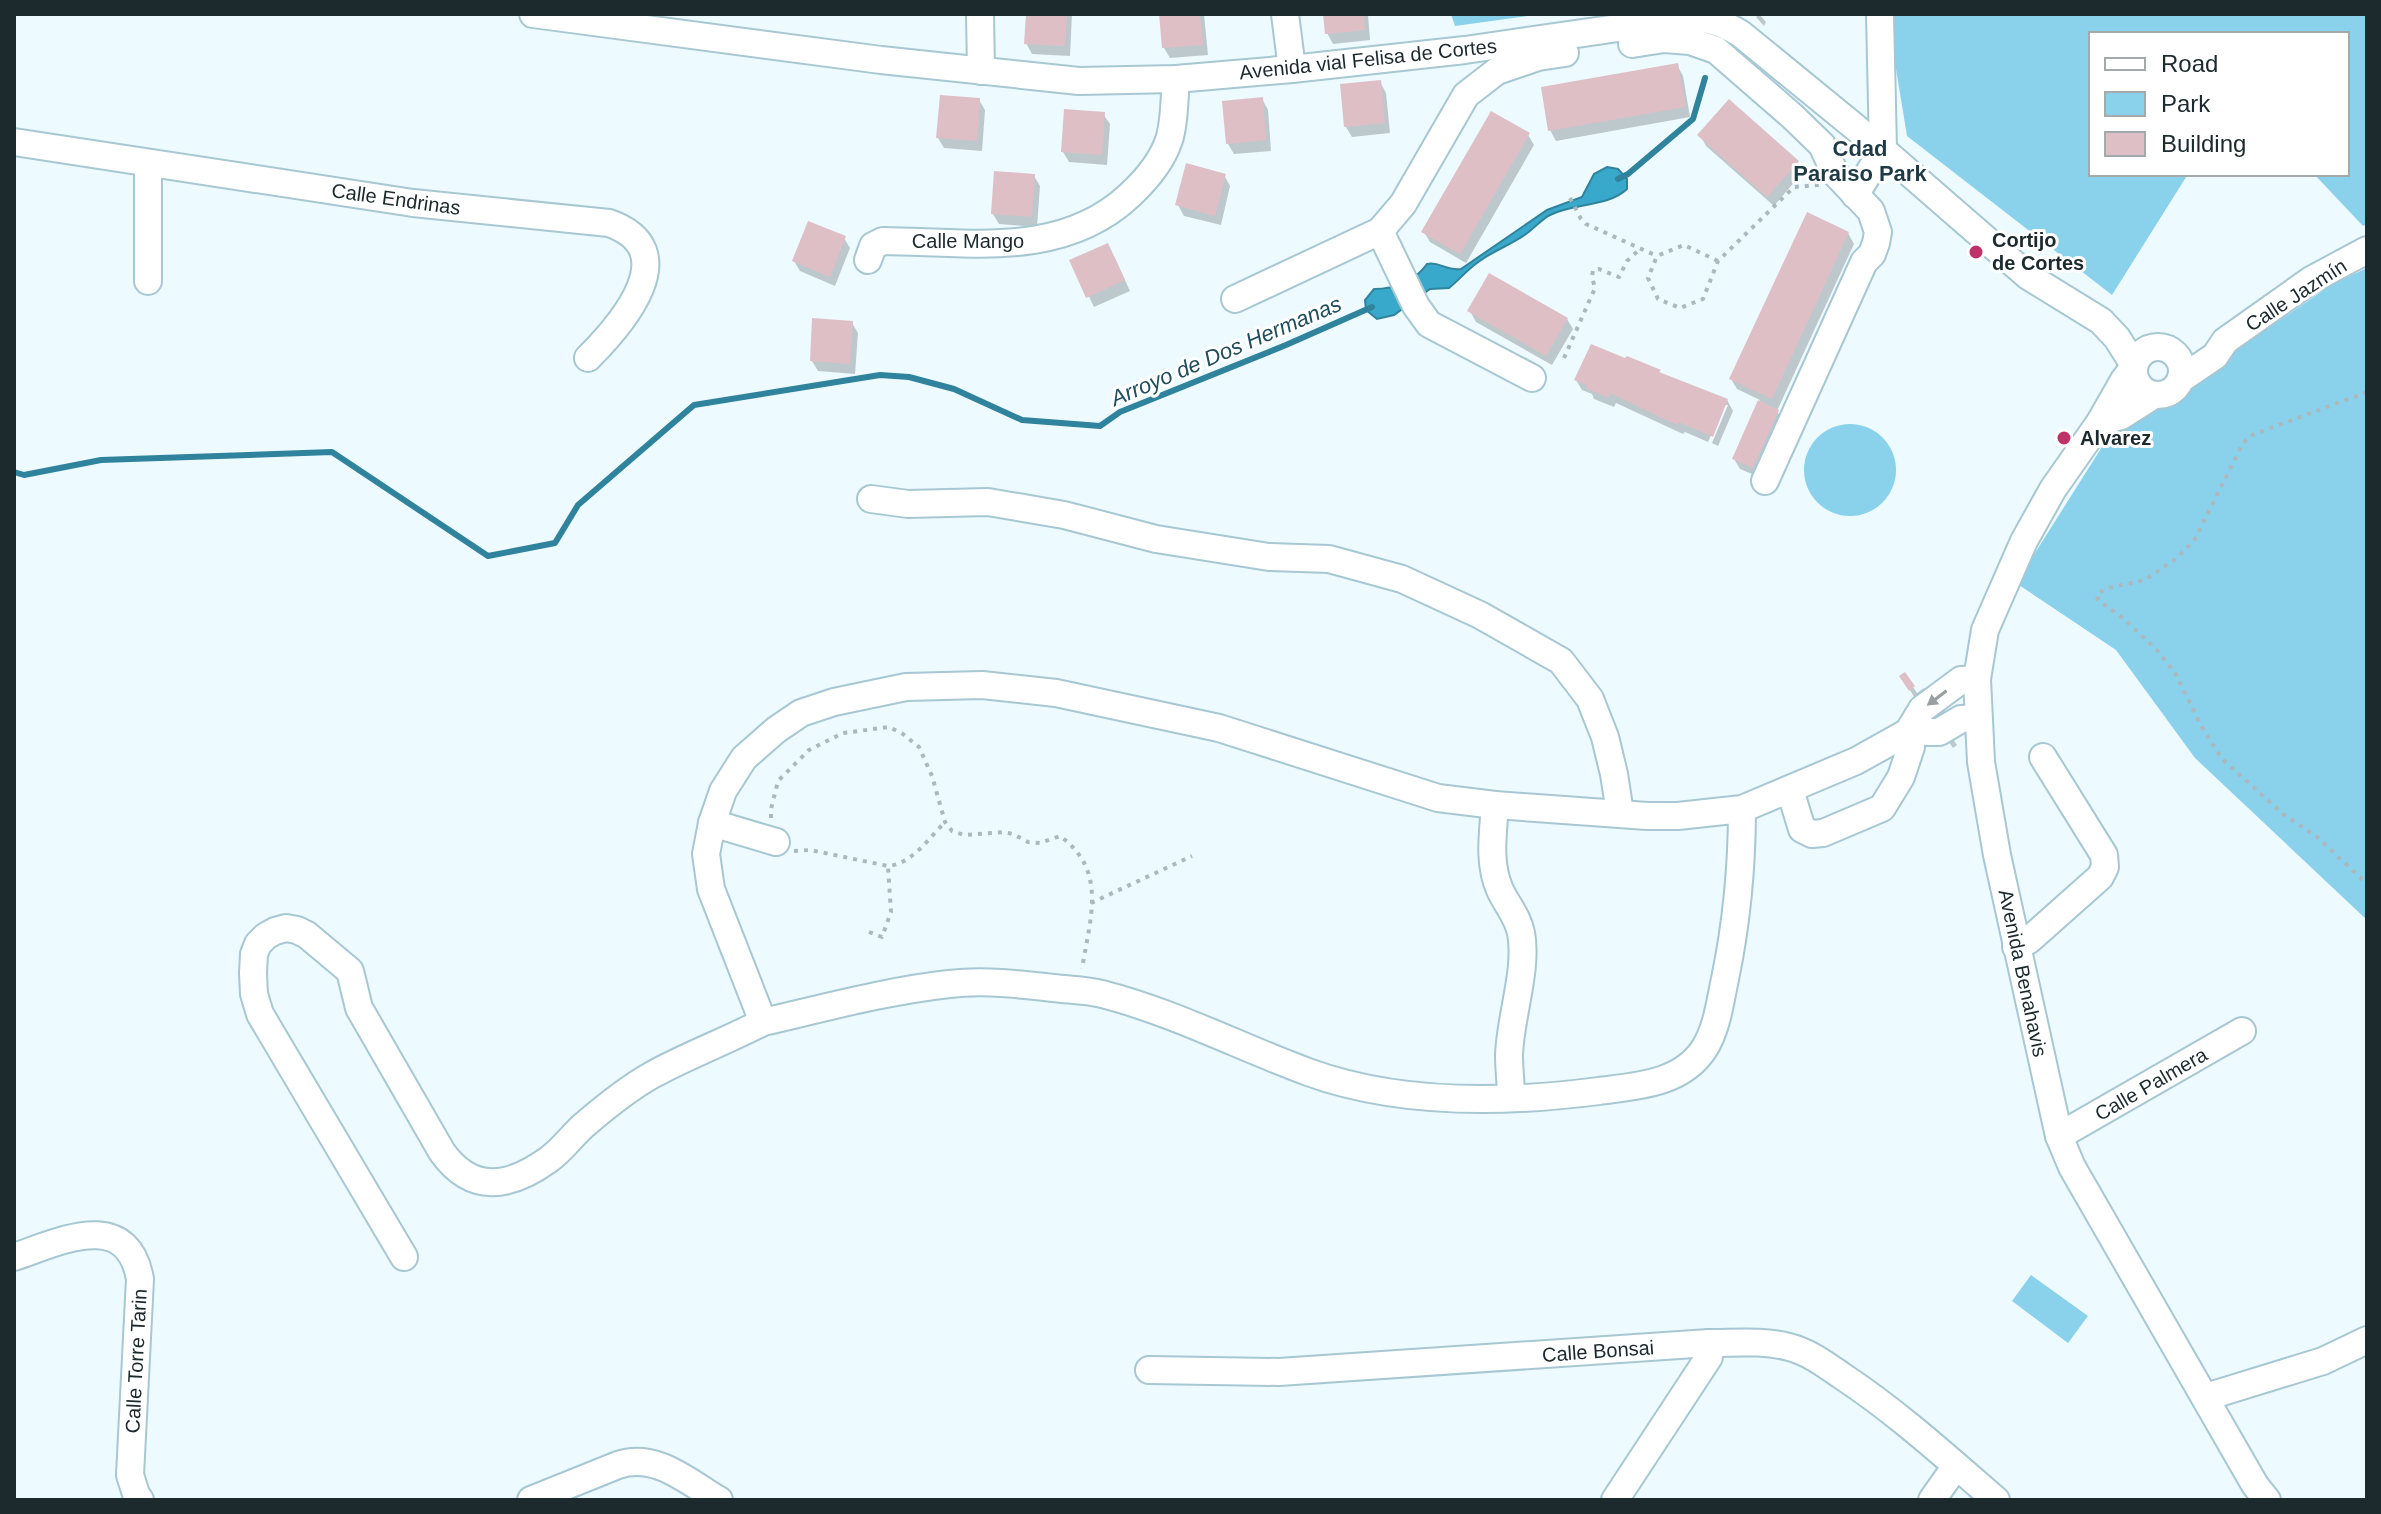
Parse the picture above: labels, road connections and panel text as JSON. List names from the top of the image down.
{
  "streets": {
    "street": [
      "Avenida vial Felisa de Cortes",
      "Calle Endrinas",
      "Calle Mango",
      "Calle Jazmín",
      "Avenida Benahavis",
      "Calle Palmera",
      "Calle Bonsai",
      "Calle Torre Tarin"
    ]
  },
  "crossings": [
    ["Avenida vial Felisa de Cortes", "Calle Mango"],
    ["Avenida vial Felisa de Cortes", "Calle Jazmín"],
    ["Avenida vial Felisa de Cortes", "Avenida Benahavis"],
    ["Calle Jazmín", "Avenida Benahavis"],
    ["Avenida Benahavis", "Calle Palmera"]
  ],
  "districts": ["Cdad Paraiso Park"],
  "water": ["Arroyo de Dos Hermanas"],
  "places": ["Cortijo de Cortes", "Alvarez"],
  "legend": ["Road", "Park", "Building"]
}
